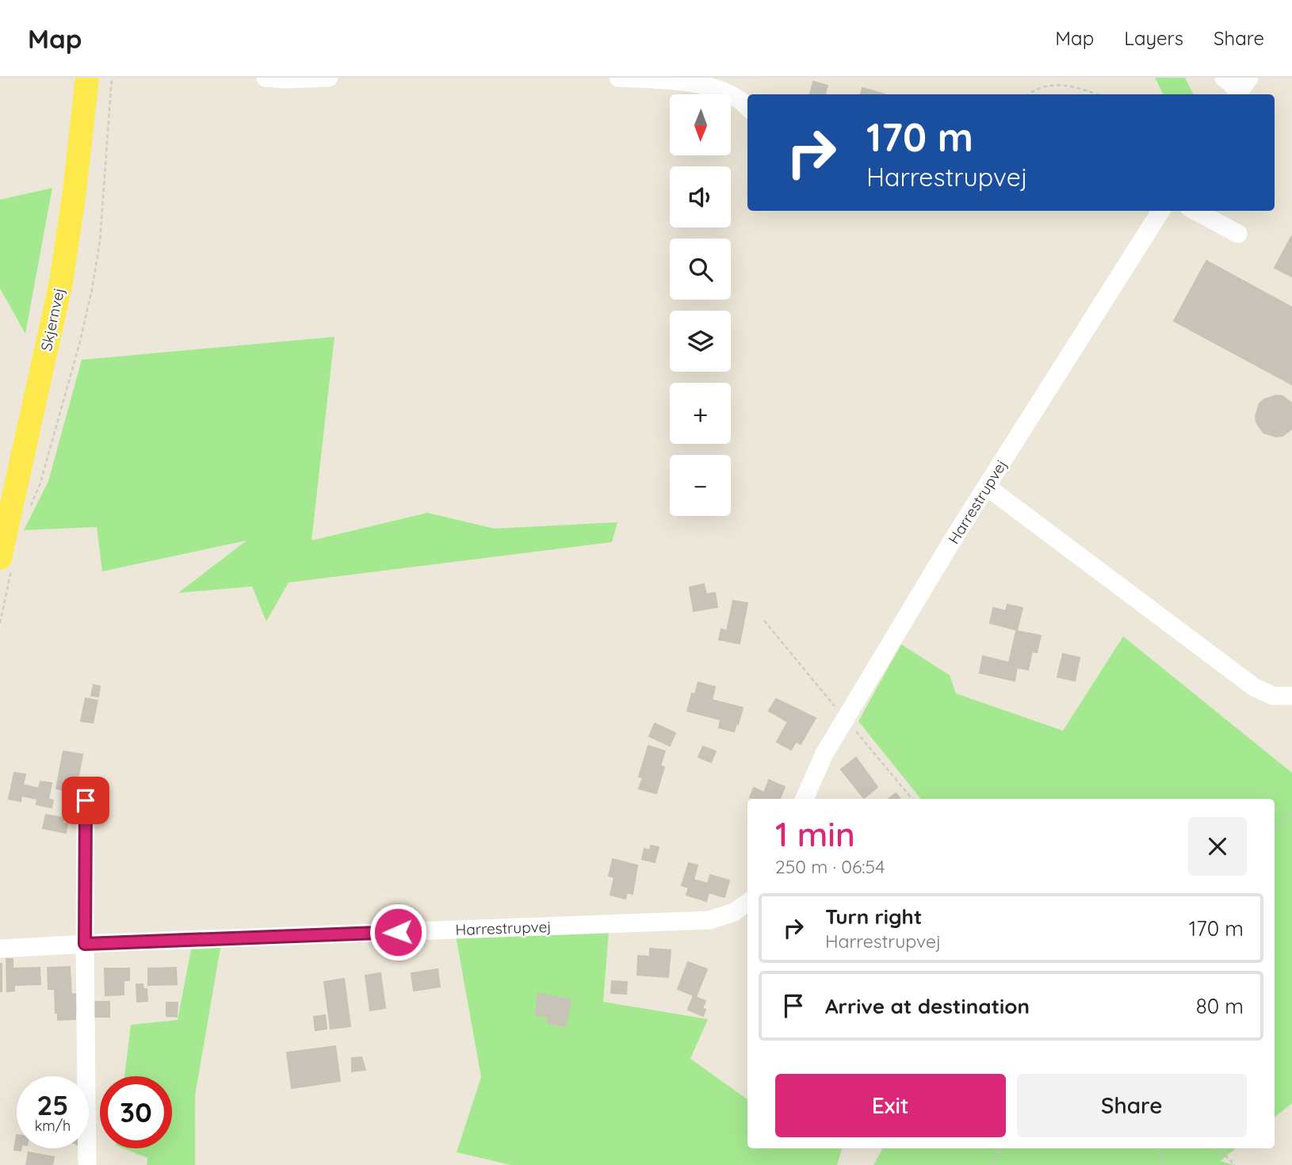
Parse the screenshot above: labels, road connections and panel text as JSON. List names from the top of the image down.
{
  "streets": {
    "main road": ["Skjernvej"],
    "street": ["Harrestrupvej"]
  },
  "north": "bottom",
  "page": {
    "header": "Map",
    "nav": ["Map", "Layers", "Share"],
    "map_buttons": ["+", "−"],
    "turn": ["170 m", "Harrestrupvej"],
    "heading": ["1 min", "250 m · 06:54"],
    "list": [
      {
        "name": "Turn right",
        "note": "Harrestrupvej",
        "value": "170 m"
      },
      {
        "name": "Arrive at destination",
        "value": "80 m"
      }
    ],
    "buttons": ["Exit", "Share"],
    "speed": "25 km/h",
    "limit": "30"
  }
}
